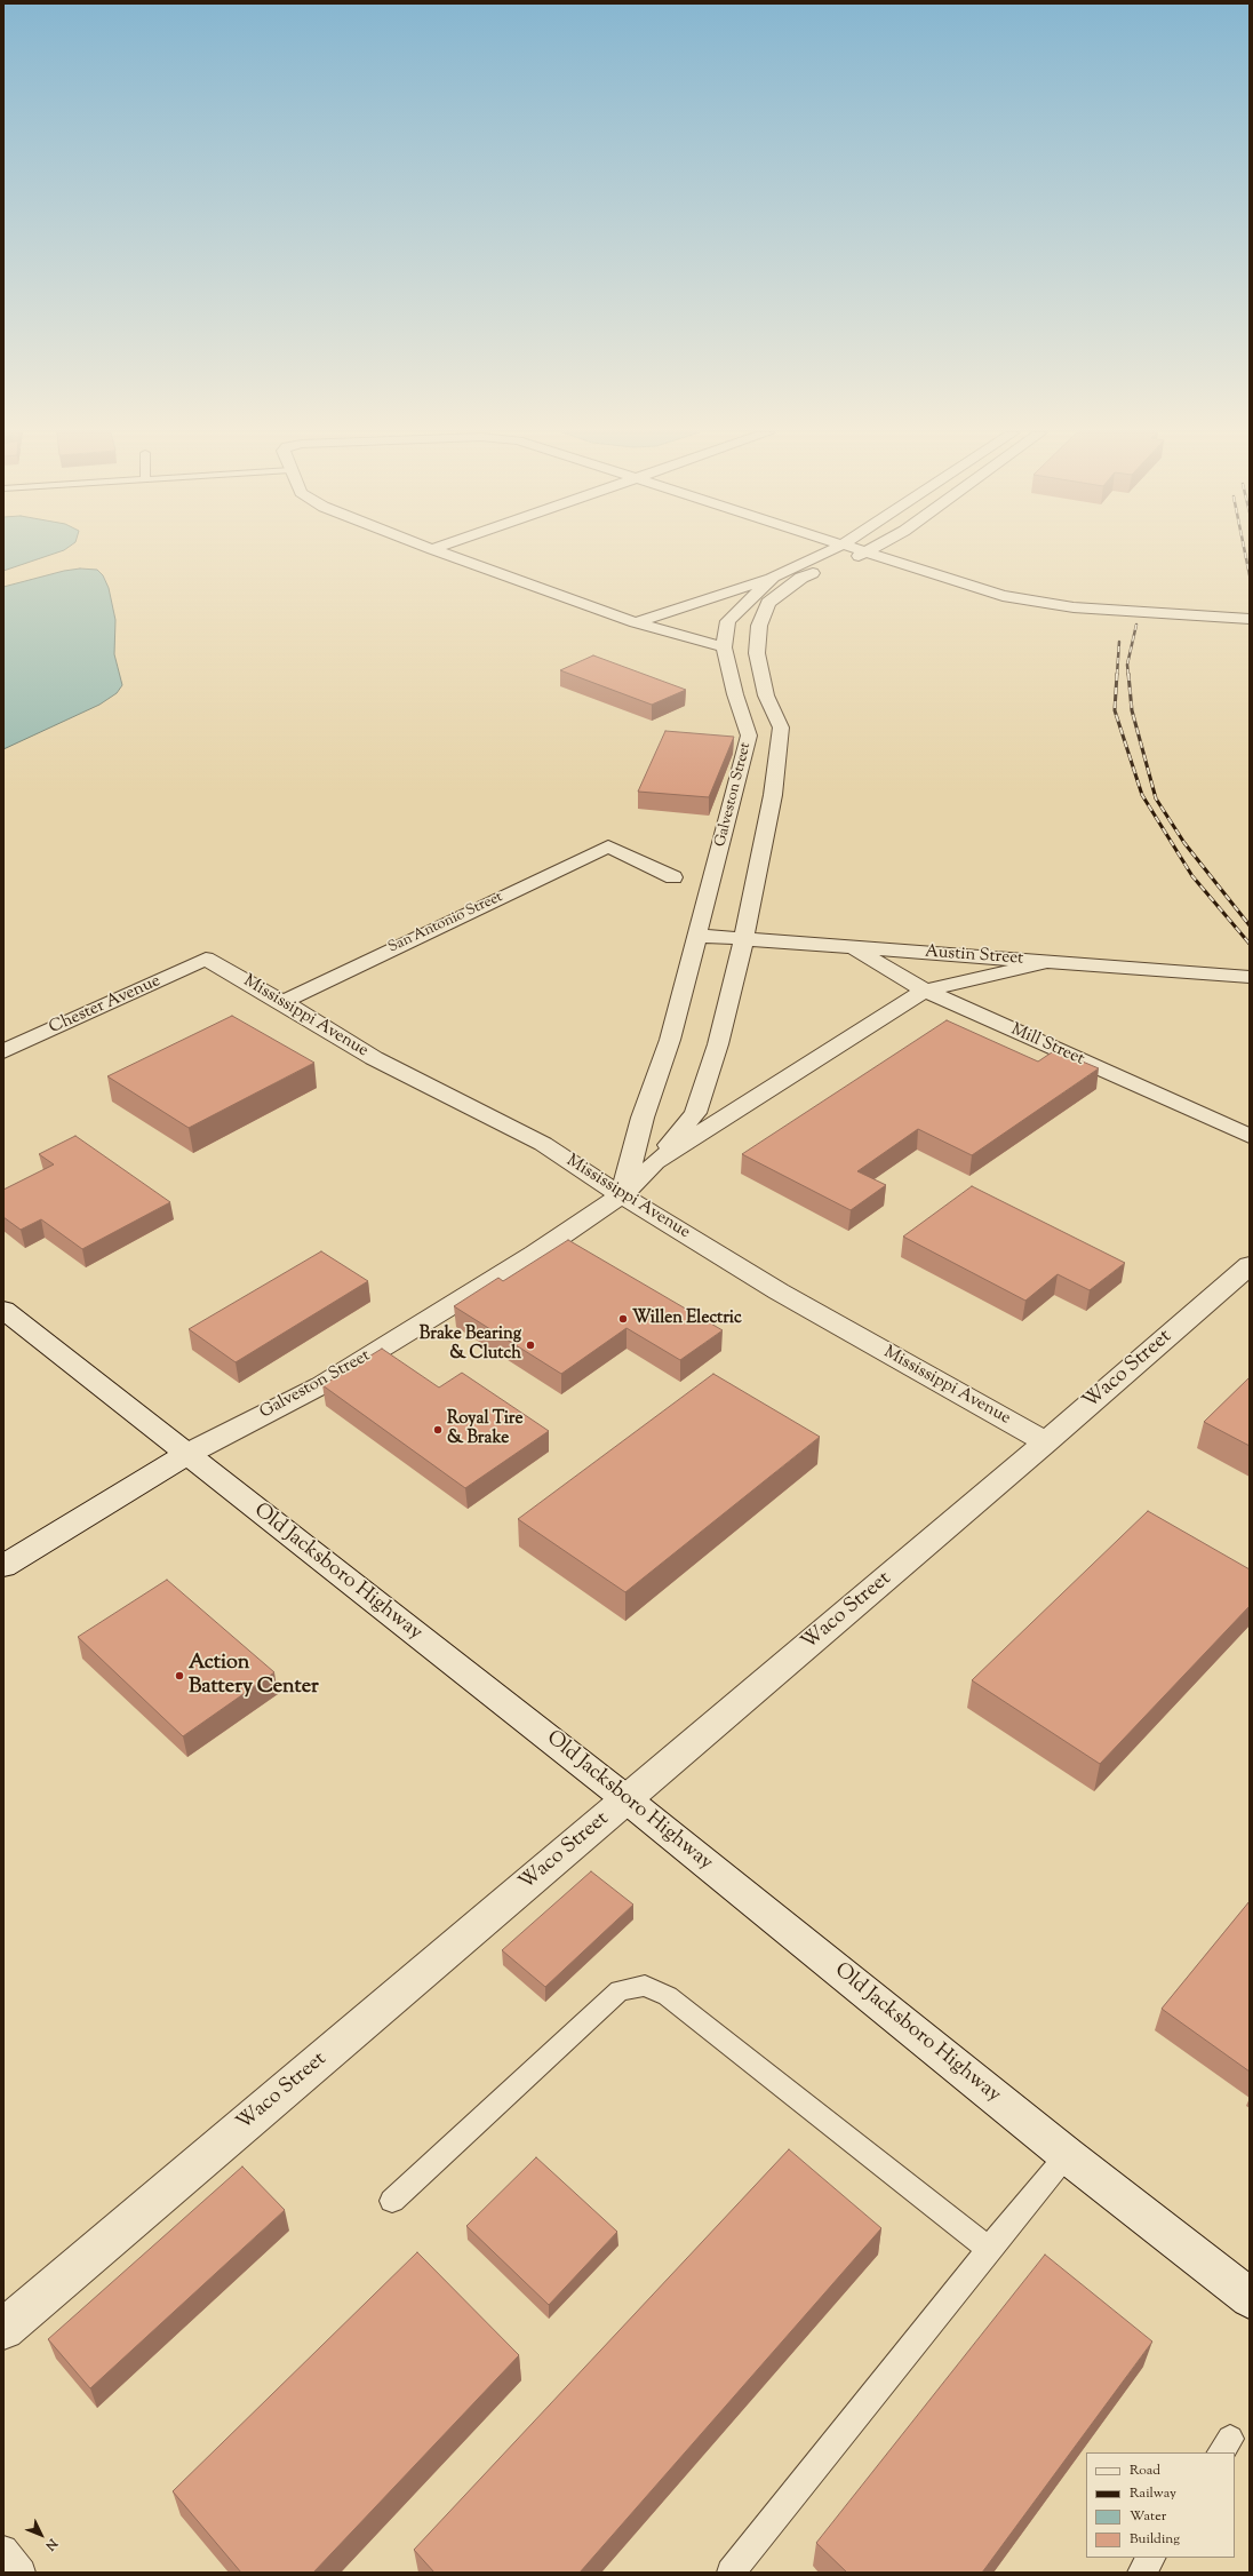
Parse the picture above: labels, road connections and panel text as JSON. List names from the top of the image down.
{
  "streets": {
    "street": [
      "Galveston Street",
      "San Antonio Street",
      "Austin Street",
      "Chester Avenue",
      "Mississippi Avenue",
      "Mill Street",
      "Waco Street",
      "Old Jacksboro Highway"
    ]
  },
  "crossings": [
    ["Galveston Street", "Austin Street"],
    ["Galveston Street", "Mississippi Avenue"],
    ["Galveston Street", "Mill Street"],
    ["Galveston Street", "Old Jacksboro Highway"],
    ["San Antonio Street", "Mississippi Avenue"],
    ["Austin Street", "Mill Street"],
    ["Chester Avenue", "Mississippi Avenue"],
    ["Mississippi Avenue", "Waco Street"],
    ["Waco Street", "Old Jacksboro Highway"]
  ],
  "places": [
    "Willen Electric",
    "Brake Bearing & Clutch",
    "Royal Tire & Brake",
    "Action Battery Center"
  ],
  "legend": [
    "Road",
    "Railway",
    "Water",
    "Building"
  ],
  "north": "bottom right"
}
